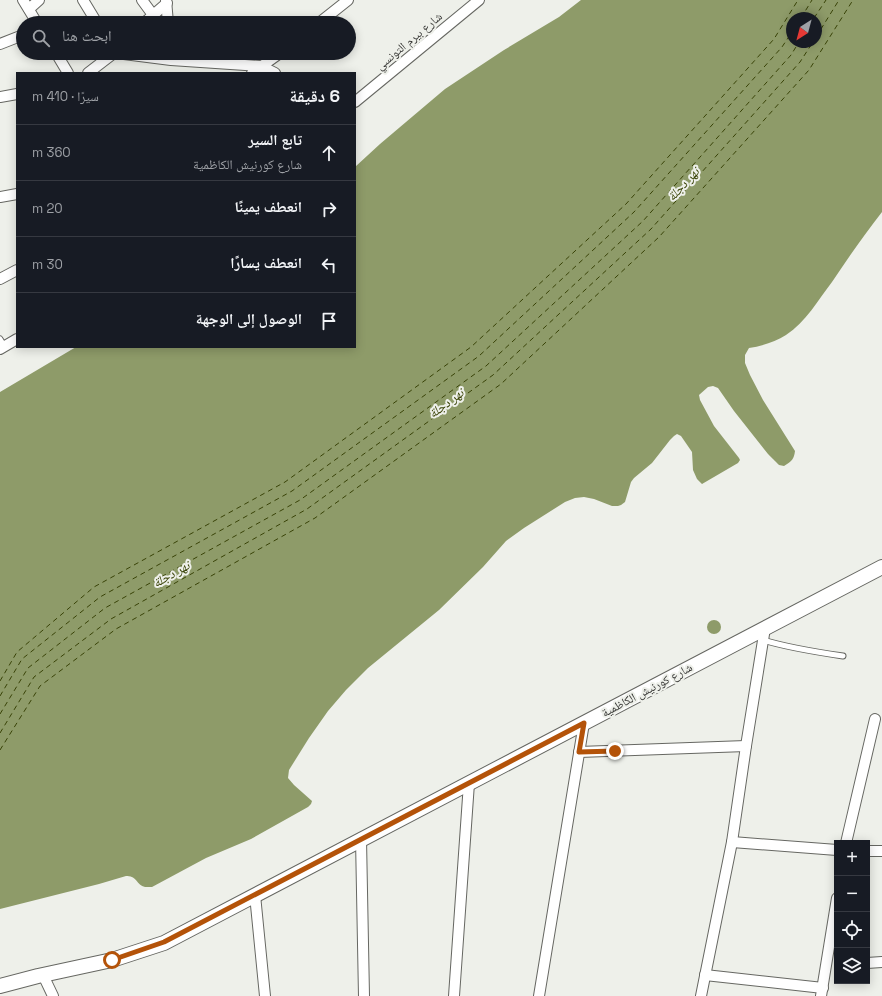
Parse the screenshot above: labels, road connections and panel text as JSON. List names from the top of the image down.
{
  "streets": {
    "street": ["شارع بيرم التونسي", "شارع كورنيش الكاظمية"]
  },
  "water": ["نهر دجلة"],
  "north": "bottom left",
  "page": {
    "search": "ابحث هنا",
    "heading": ["6 دقيقة", "سيرًا · 410 m"],
    "list": [
      ["تابع السير", "شارع كورنيش الكاظمية", "360 m"],
      ["انعطف يمينًا", "20 m"],
      ["انعطف يسارًا", "30 m"],
      "الوصول إلى الوجهة"
    ],
    "map_buttons": ["+", "−"]
  }
}
